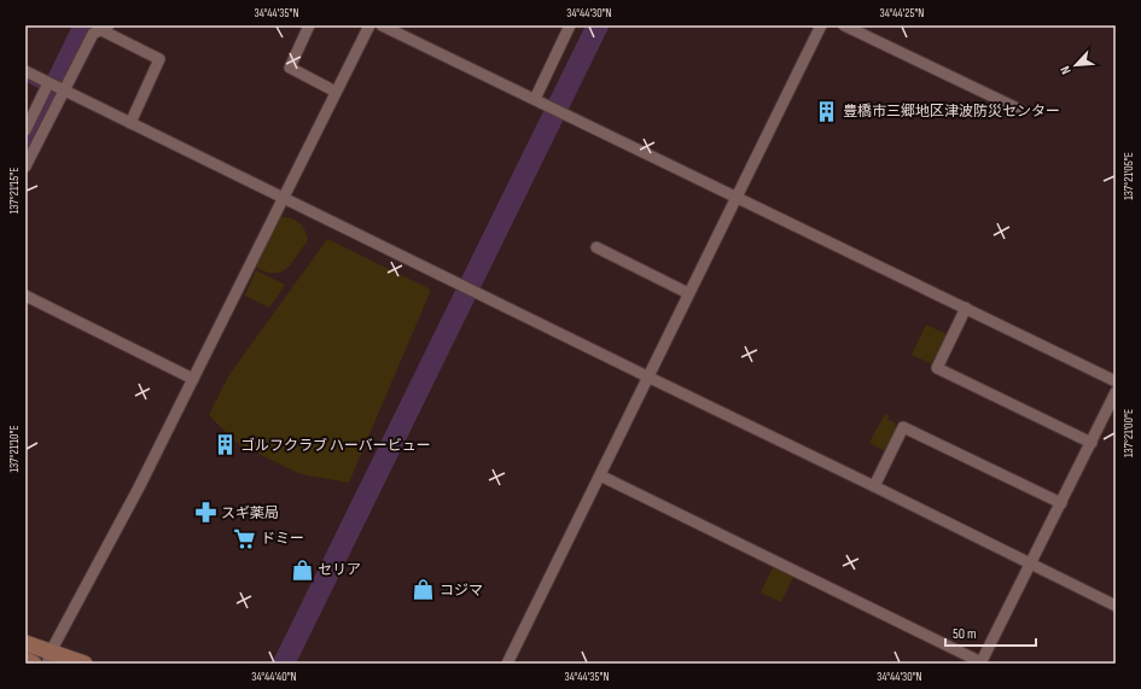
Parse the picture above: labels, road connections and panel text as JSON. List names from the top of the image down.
{
  "places": {
    "building": ["豊橋市三郷地区津波防災センター", "ゴルフクラブ ハーバービュー"],
    "pharmacy": ["スギ薬局"],
    "supermarket": ["ドミー"],
    "shop": ["セリア", "コジマ"]
  },
  "scale_bar": "50 m",
  "north": "bottom left",
  "coordinates": [
    "34°44'35\"N",
    "34°44'30\"N",
    "34°44'25\"N",
    "137°21'05\"E",
    "137°21'15\"E",
    "137°21'00\"E",
    "137°21'10\"E",
    "34°44'40\"N"
  ]
}
